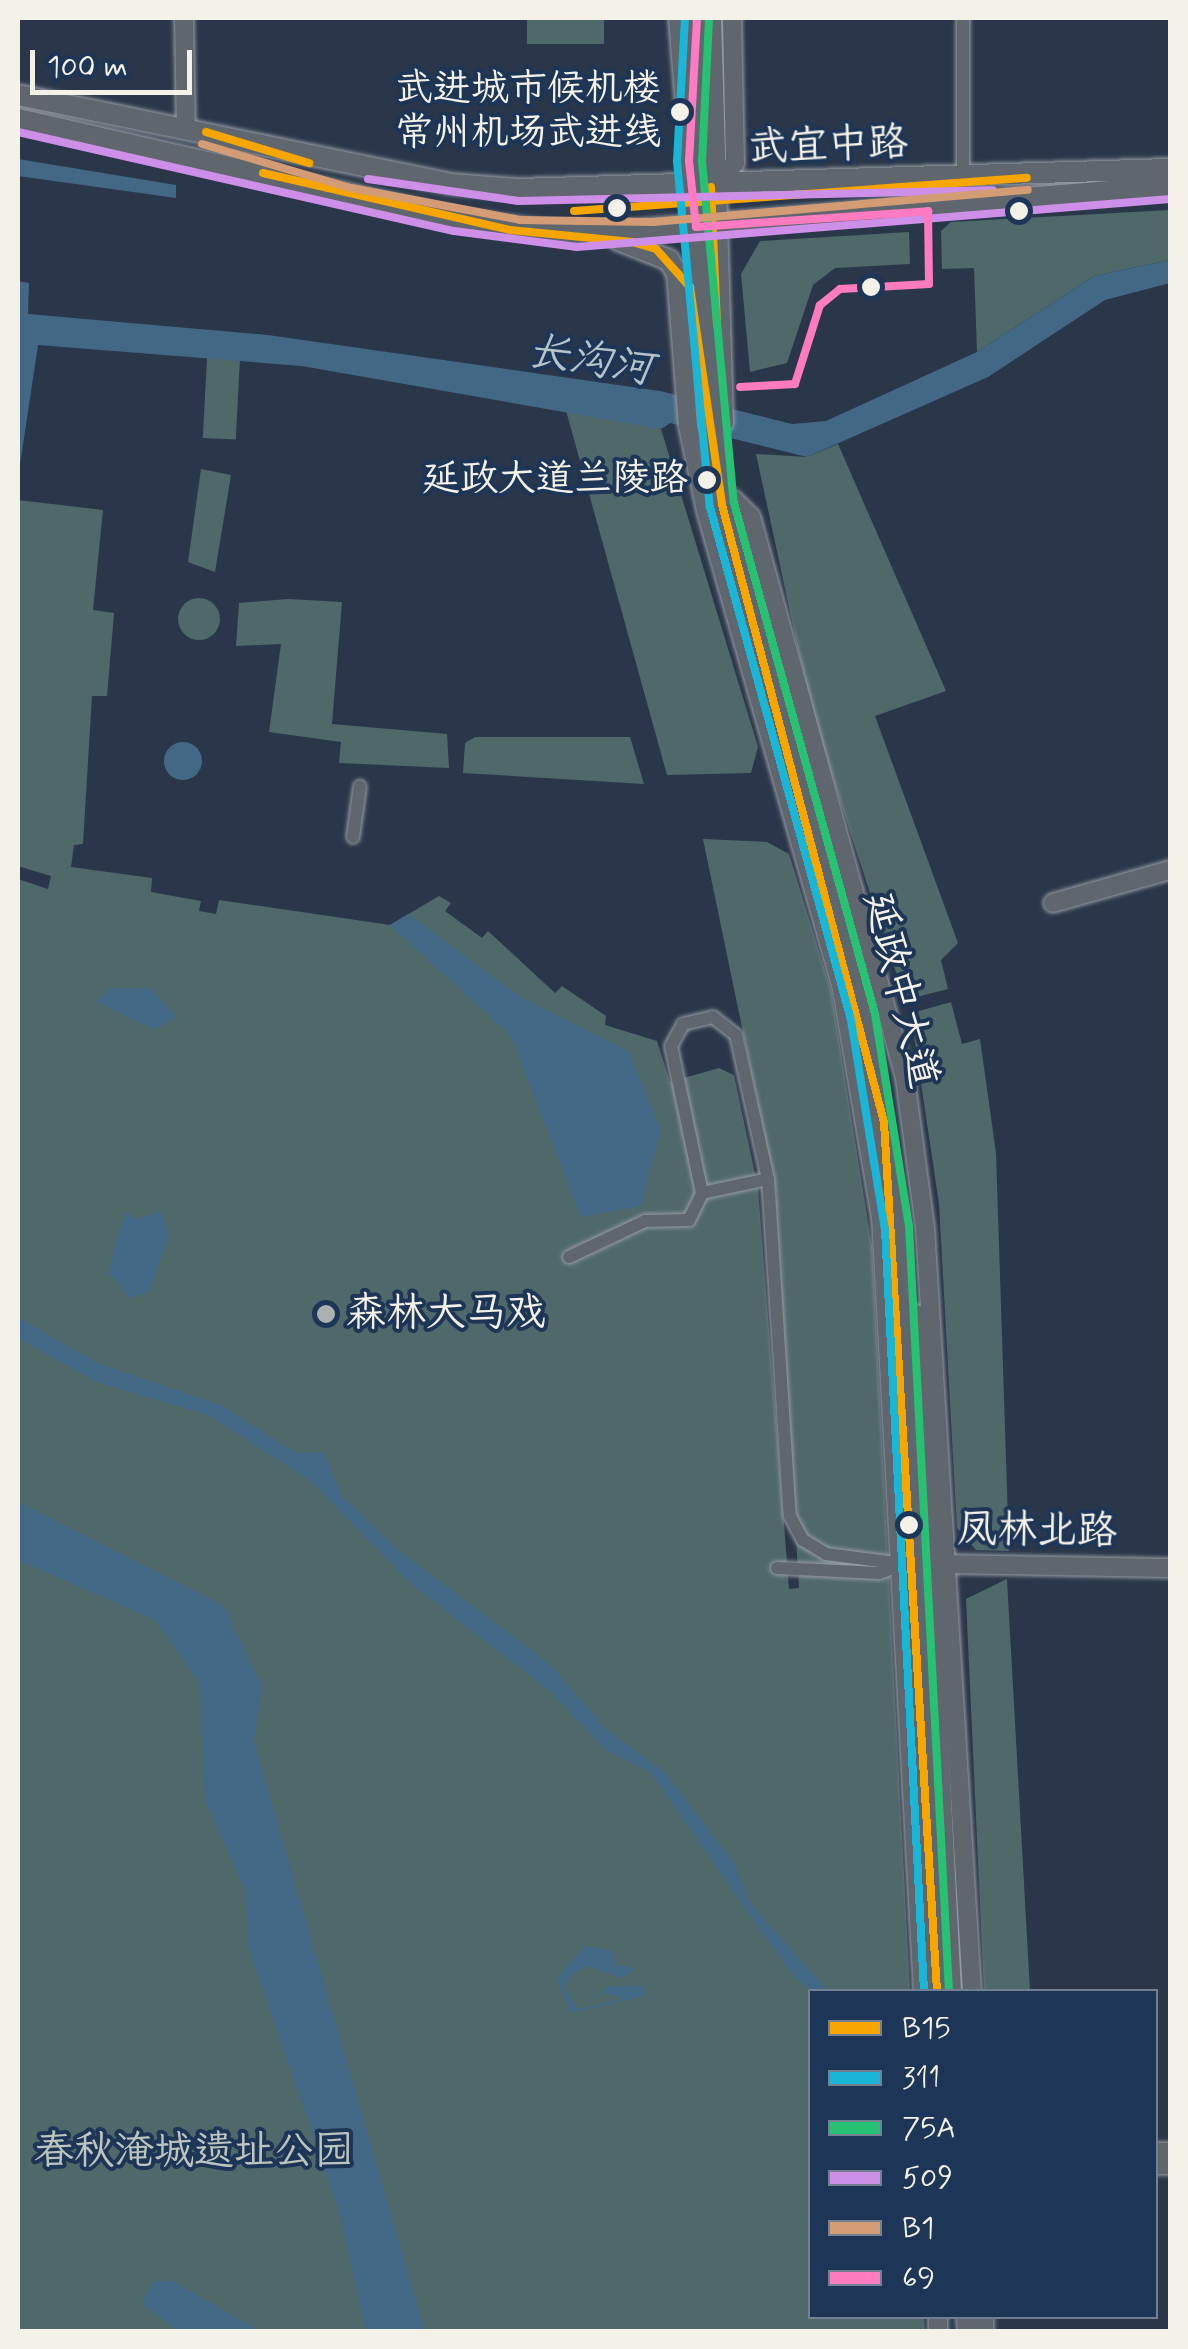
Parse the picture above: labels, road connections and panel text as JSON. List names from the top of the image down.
{
  "streets": {
    "main road": ["武宜中路", "延政中大道"],
    "street": ["凤林北路"]
  },
  "crossings": [
    ["武宜中路", "延政中大道"],
    ["延政中大道", "凤林北路"]
  ],
  "water": ["长沟河"],
  "parks": ["春秋淹城遗址公园"],
  "places": ["武进城市候机楼 常州机场武进线", "延政大道兰陵路", "森林大马戏"],
  "lines": [
    "transit line 311",
    "transit line 69",
    "transit line 75A",
    "transit line B15",
    "transit line 509",
    "transit line B1"
  ],
  "legend": [
    "B15",
    "311",
    "75A",
    "509",
    "B1",
    "69"
  ],
  "scale_bar": "100 m"
}
